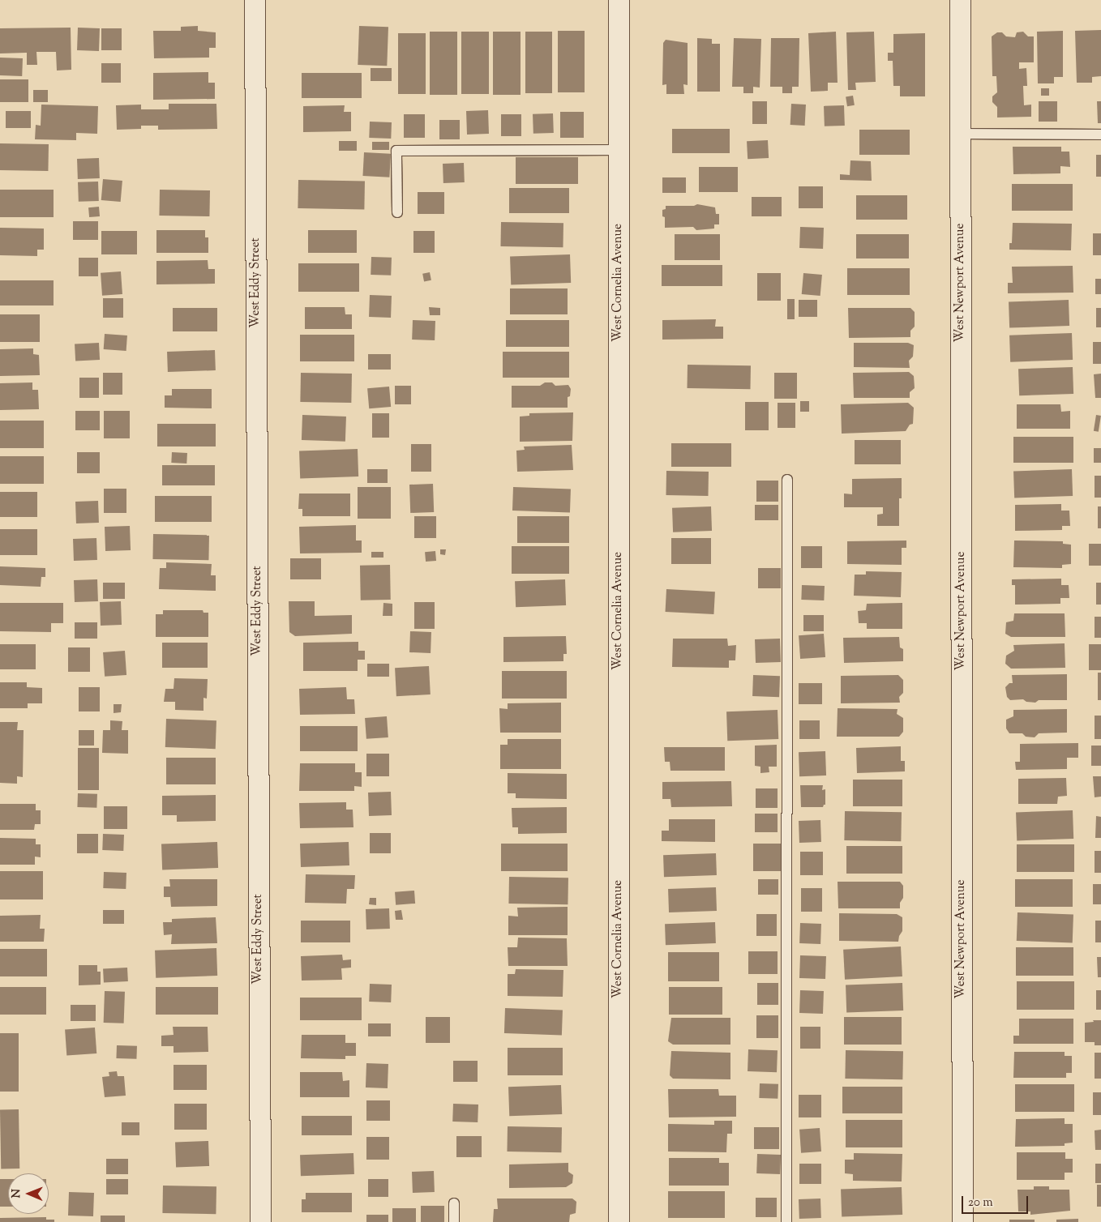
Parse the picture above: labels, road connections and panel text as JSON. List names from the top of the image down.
{
  "streets": {
    "street": ["West Eddy Street", "West Cornelia Avenue", "West Newport Avenue"]
  },
  "scale_bar": "20 m",
  "north": "left"
}
